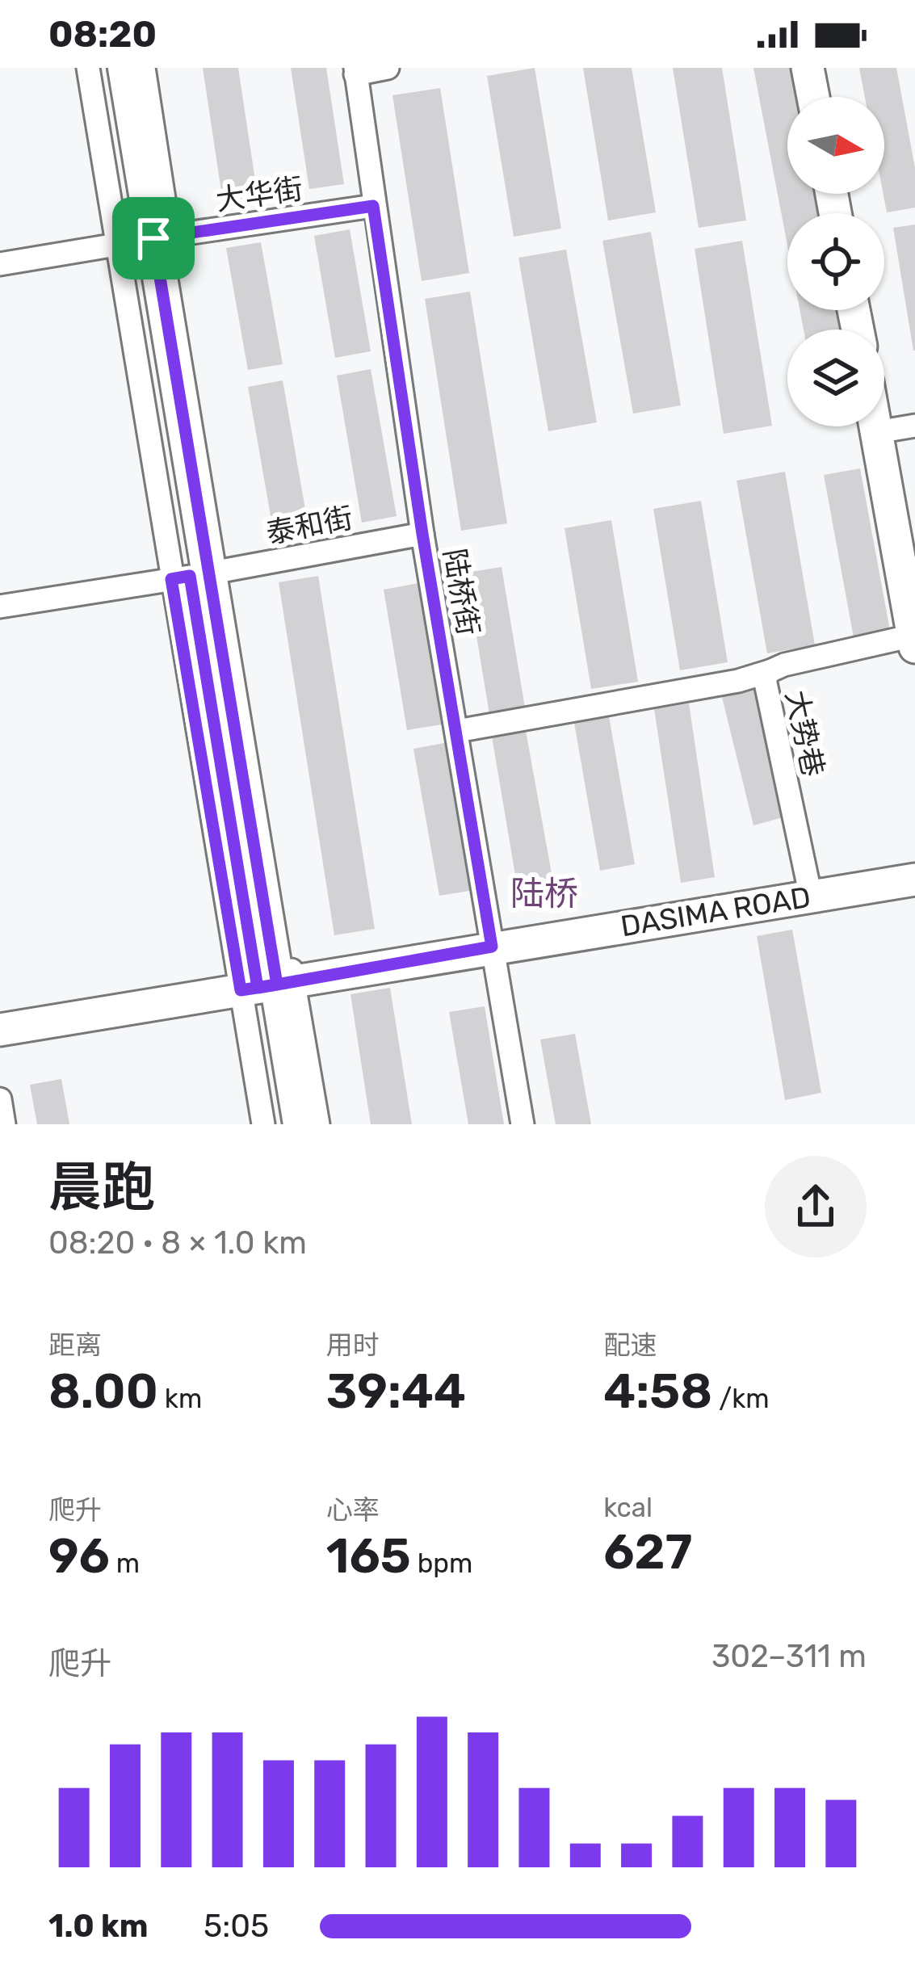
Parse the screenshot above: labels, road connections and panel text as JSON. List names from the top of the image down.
{
  "streets": {
    "street": [
      "大华街",
      "泰和街",
      "陆桥街",
      "大势巷",
      "DASIMA ROAD"
    ]
  },
  "crossings": [
    ["大华街", "陆桥街"],
    ["泰和街", "陆桥街"],
    ["陆桥街", "DASIMA ROAD"],
    ["大势巷", "DASIMA ROAD"]
  ],
  "districts": ["陆桥"],
  "north": "right",
  "page": {
    "status": "08:20",
    "heading": ["晨跑", "08:20 · 8 × 1.0 km"],
    "stats": [
      ["距离", "8.00 km"],
      ["用时", "39:44"],
      ["配速", "4:58 /km"],
      ["爬升", "96 m"],
      ["心率", "165 bpm"],
      ["kcal", "627"]
    ],
    "chart": ["爬升", "302–311 m"],
    "list": [
      {
        "name": "1.0 km",
        "note": "5:05"
      }
    ]
  }
}
